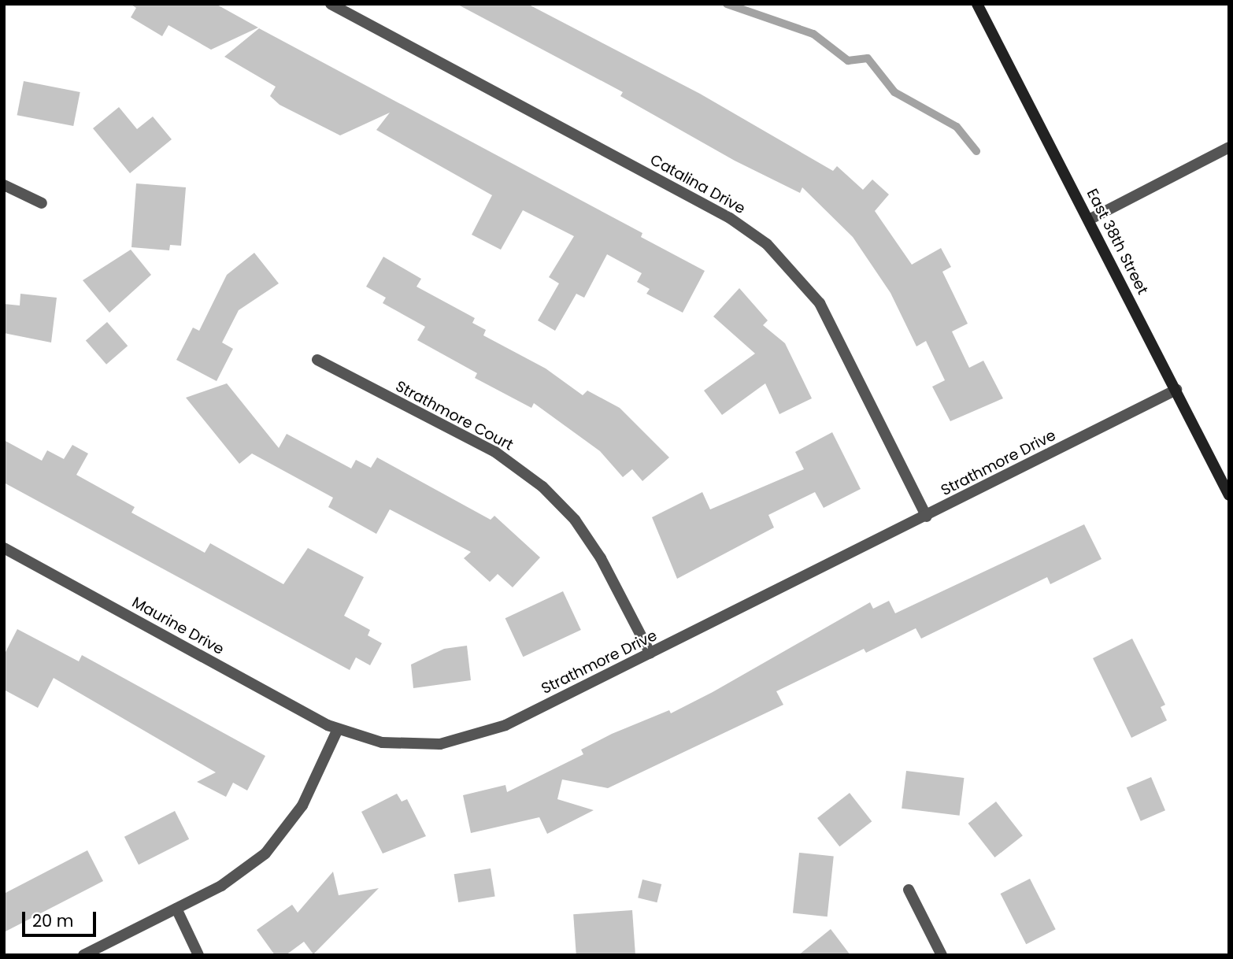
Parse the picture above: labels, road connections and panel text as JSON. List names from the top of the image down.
{
  "streets": {
    "main road": ["East 38th Street"],
    "street": [
      "Catalina Drive",
      "Strathmore Court",
      "Strathmore Drive",
      "Maurine Drive"
    ]
  },
  "crossings": [
    ["Catalina Drive", "Strathmore Drive"],
    ["East 38th Street", "Strathmore Drive"],
    ["Strathmore Court", "Strathmore Drive"],
    ["Strathmore Drive", "Maurine Drive"]
  ],
  "scale_bar": "20 m"
}
